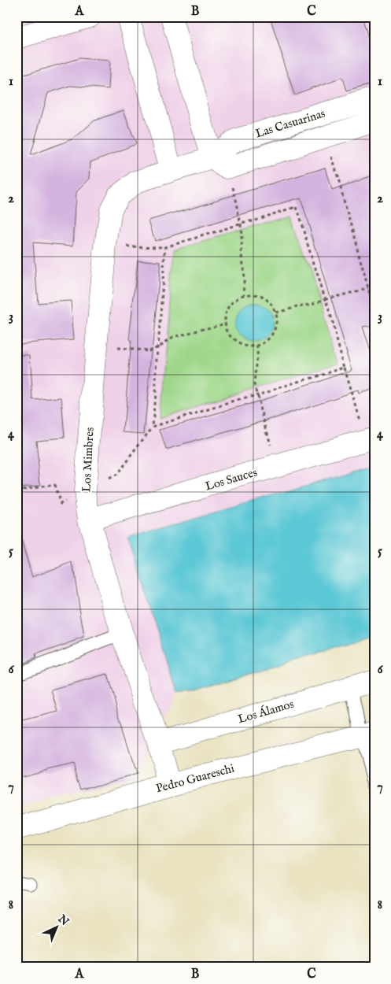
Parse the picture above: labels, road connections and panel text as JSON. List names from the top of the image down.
{
  "streets": {
    "street": [
      "Las Casuarinas",
      "Los Mimbres",
      "Los Sauces",
      "Los Álamos",
      "Pedro Guareschi"
    ]
  },
  "crossings": [
    ["Las Casuarinas", "Los Mimbres"],
    ["Los Mimbres", "Los Sauces"],
    ["Los Mimbres", "Los Álamos"],
    ["Los Mimbres", "Pedro Guareschi"]
  ],
  "north": "top right",
  "grid": {
    "columns": ["A", "B", "C"],
    "rows": [
      "1",
      "2",
      "3",
      "4",
      "5",
      "6",
      "7",
      "8"
    ]
  }
}
